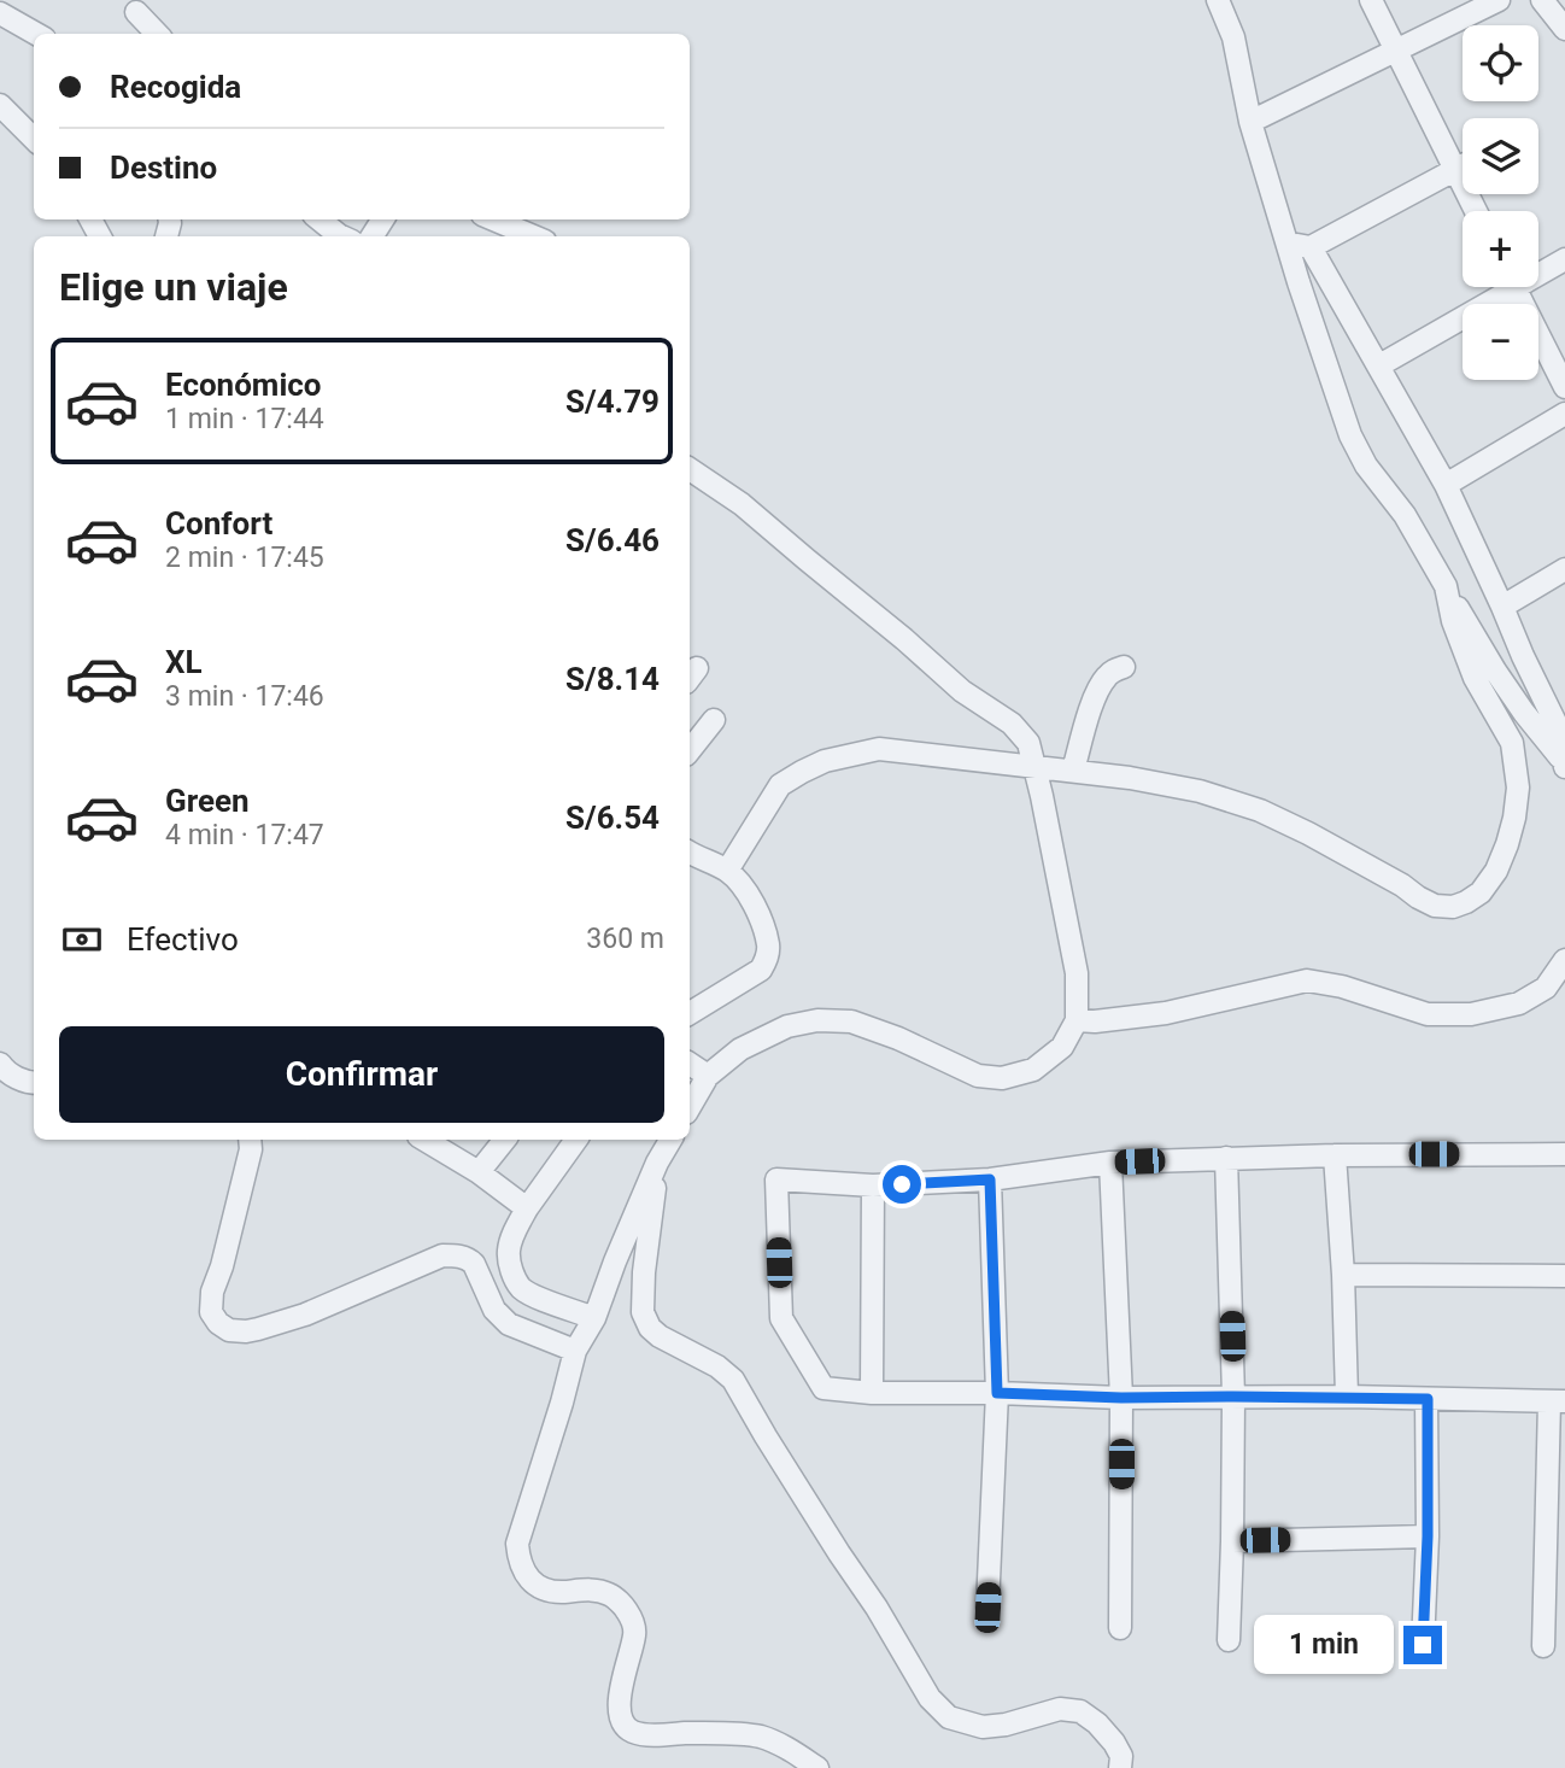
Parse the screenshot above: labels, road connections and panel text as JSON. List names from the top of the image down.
{
  "page": {
    "map_buttons": ["+", "−"],
    "banner": ["Recogida", "Destino"],
    "heading": "Elige un viaje",
    "list": [
      {
        "name": "Económico",
        "note": "1 min · 17:44",
        "value": "S/4.79"
      },
      {
        "name": "Confort",
        "note": "2 min · 17:45",
        "value": "S/6.46"
      },
      {
        "name": "XL",
        "note": "3 min · 17:46",
        "value": "S/8.14"
      },
      {
        "name": "Green",
        "note": "4 min · 17:47",
        "value": "S/6.54"
      }
    ],
    "pay": ["Efectivo", "360 m"],
    "buttons": "Confirmar",
    "bubble": "1 min"
  }
}
